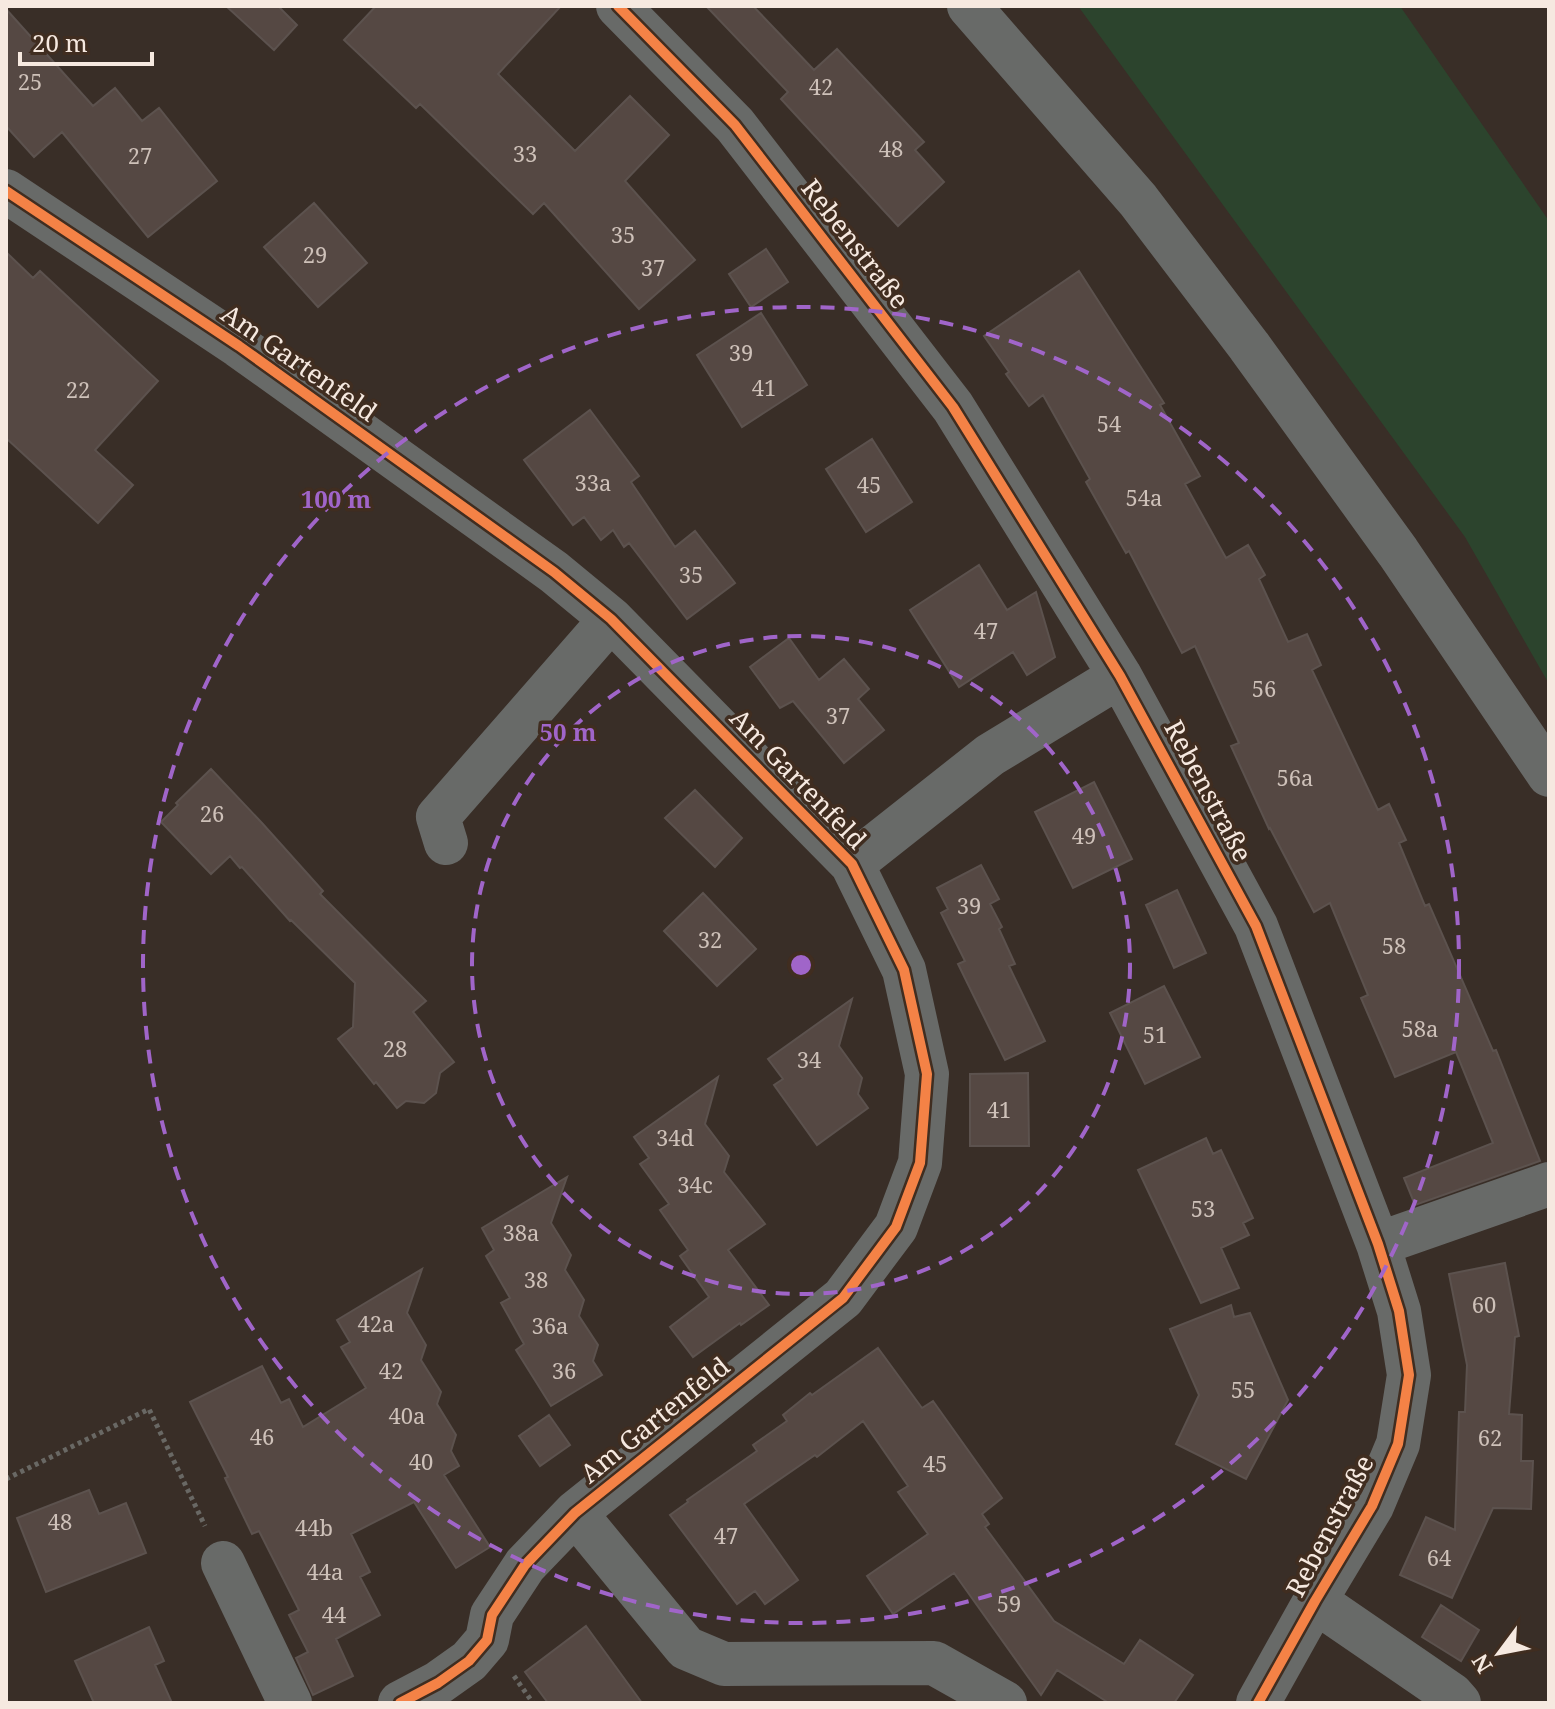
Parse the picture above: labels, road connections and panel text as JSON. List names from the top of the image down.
{
  "streets": {
    "street": ["Rebenstraße", "Am Gartenfeld"]
  },
  "crossings": [
    ["Rebenstraße", "Am Gartenfeld"]
  ],
  "house_numbers": [
    "25",
    "42",
    "48",
    "33",
    "27",
    "35",
    "29",
    "37",
    "39",
    "41",
    "22",
    "54",
    "33a",
    "45",
    "54a",
    "35",
    "47",
    "56",
    "37",
    "56a",
    "26",
    "49",
    "39",
    "32",
    "58",
    "58a",
    "51",
    "28",
    "34",
    "41",
    "34d",
    "34c",
    "53",
    "38a",
    "38",
    "60",
    "42a",
    "36a",
    "42",
    "36",
    "55",
    "40a",
    "46",
    "62",
    "40",
    "45",
    "48",
    "44b",
    "47",
    "64",
    "44a",
    "59",
    "44"
  ],
  "scale_bar": "20 m",
  "north": "bottom left",
  "rings": ["100 m", "50 m"]
}
